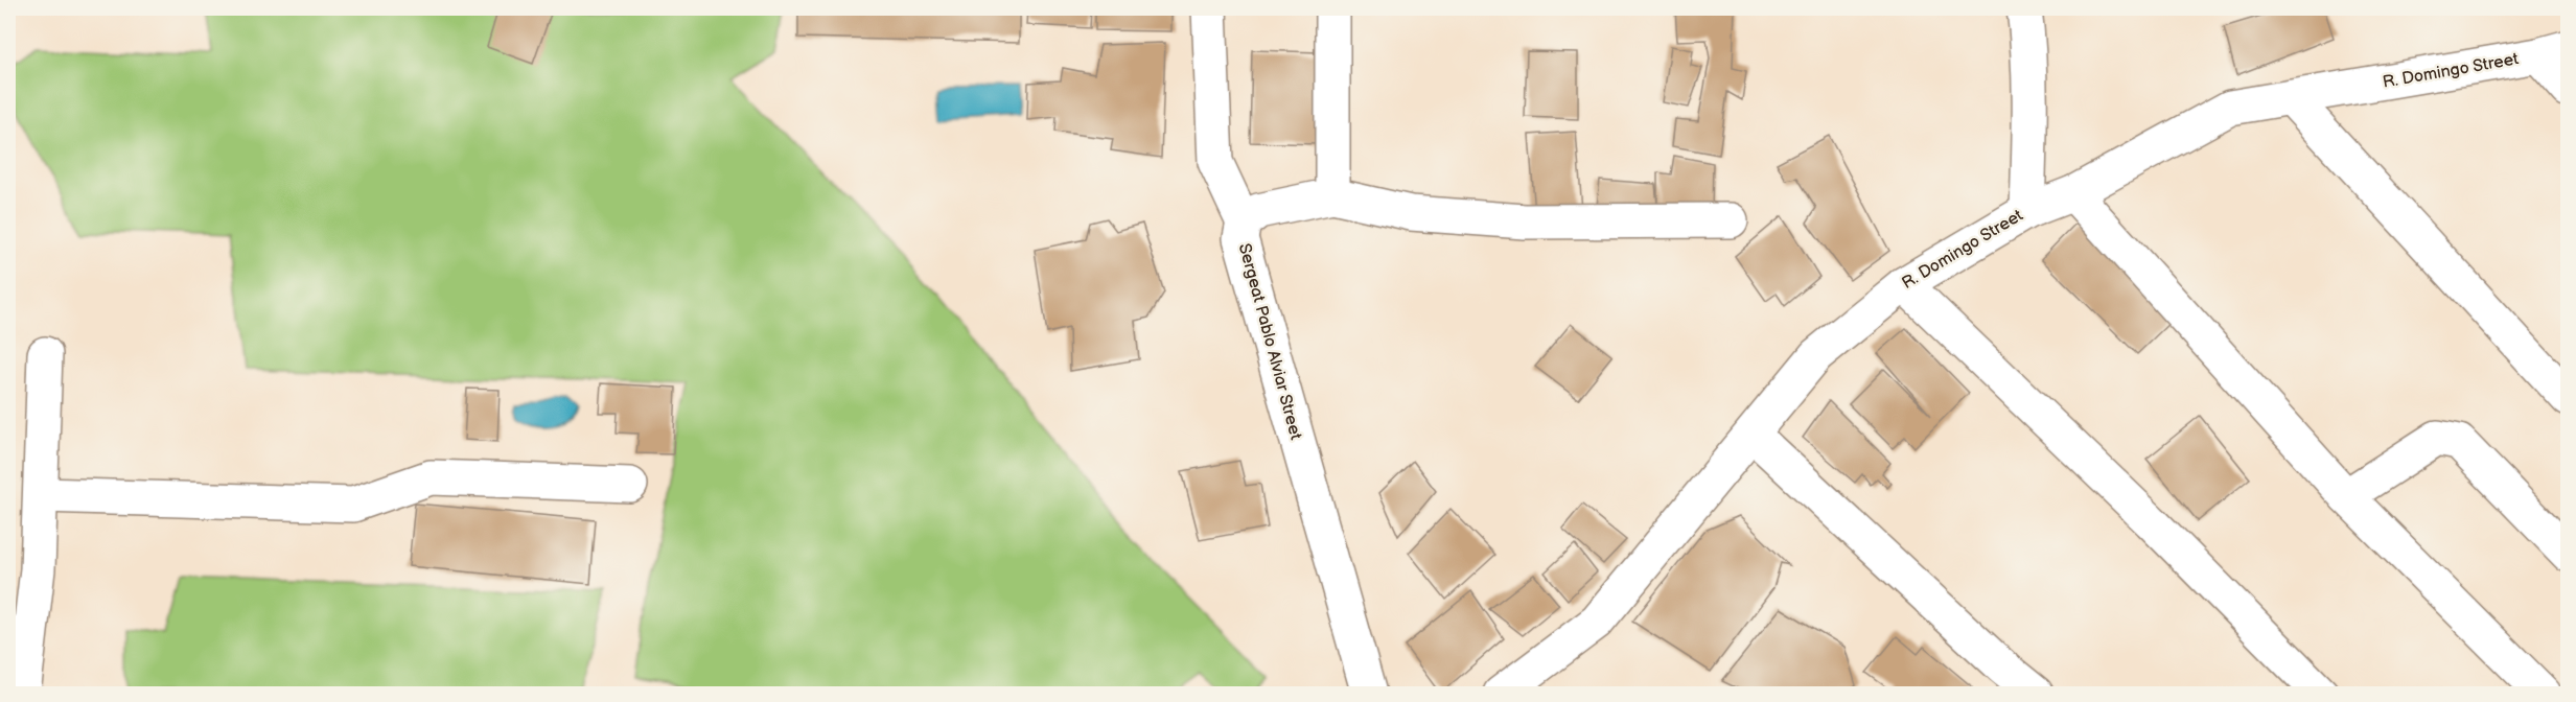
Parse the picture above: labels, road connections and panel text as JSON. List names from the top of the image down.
{
  "streets": {
    "street": ["R. Domingo Street", "Sergeat Pablo Alviar Street"]
  }
}
